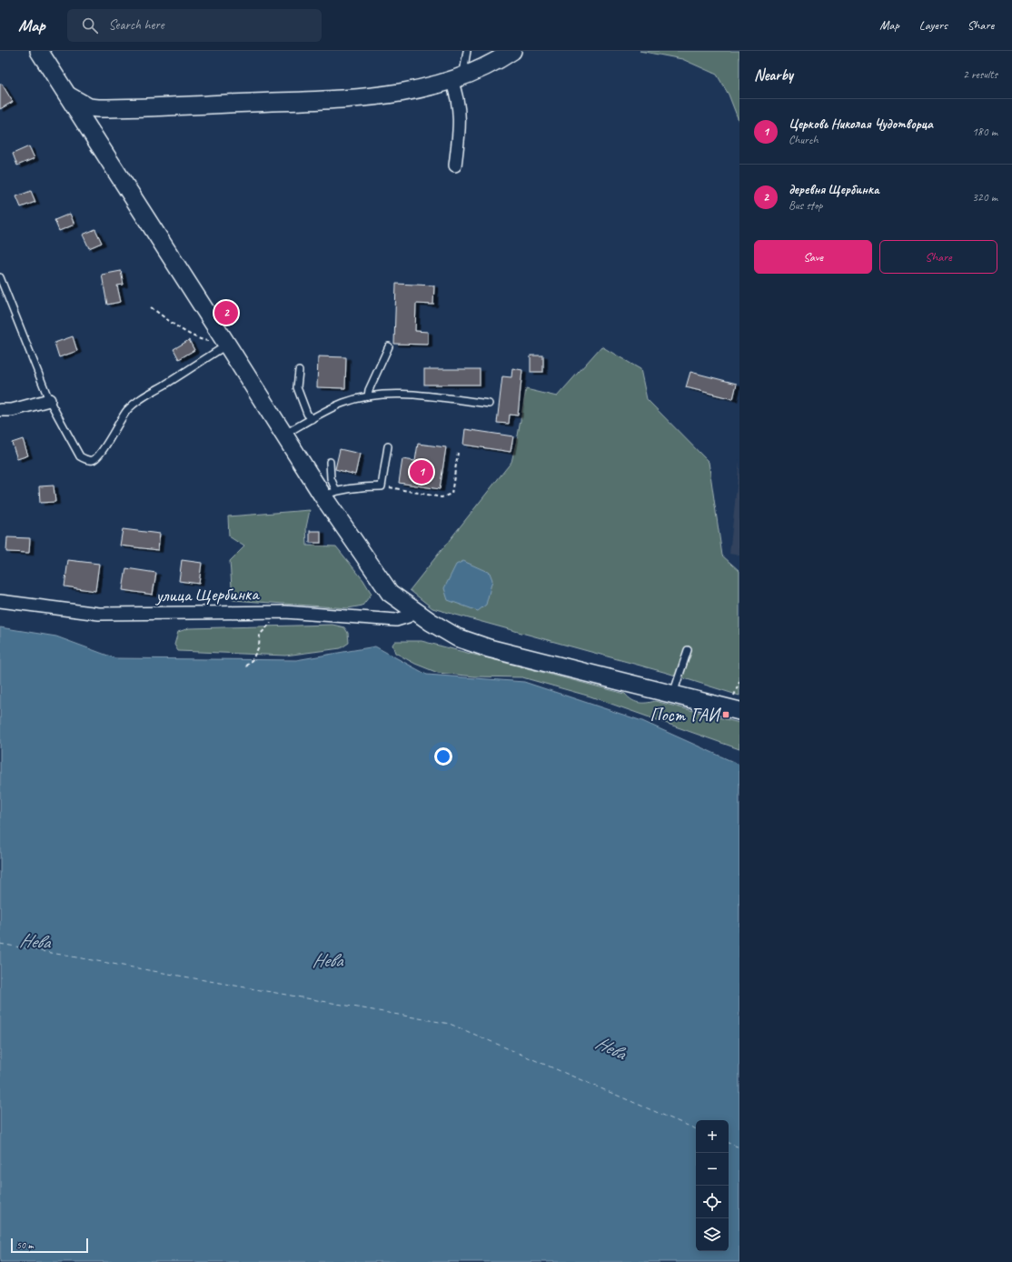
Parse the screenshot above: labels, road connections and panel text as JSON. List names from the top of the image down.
{
  "streets": {
    "street": ["улица Щербинка"]
  },
  "water": ["Нева"],
  "places": {
    "transit": ["Пост ГАИ"]
  },
  "scale_bar": "50 m",
  "page": {
    "header": "Map",
    "search": "Search here",
    "nav": ["Map", "Layers", "Share"],
    "heading": ["Nearby", "2 results"],
    "list": [
      {
        "mark": "1",
        "name": "Церковь Николая Чудотворца",
        "note": "Church",
        "value": "180 m"
      },
      {
        "mark": "2",
        "name": "деревня Щербинка",
        "note": "Bus stop",
        "value": "320 m"
      }
    ],
    "buttons": ["Save", "Share"],
    "pins": ["2", "1"],
    "map_buttons": ["+", "−"],
    "scale": "50 m"
  }
}
